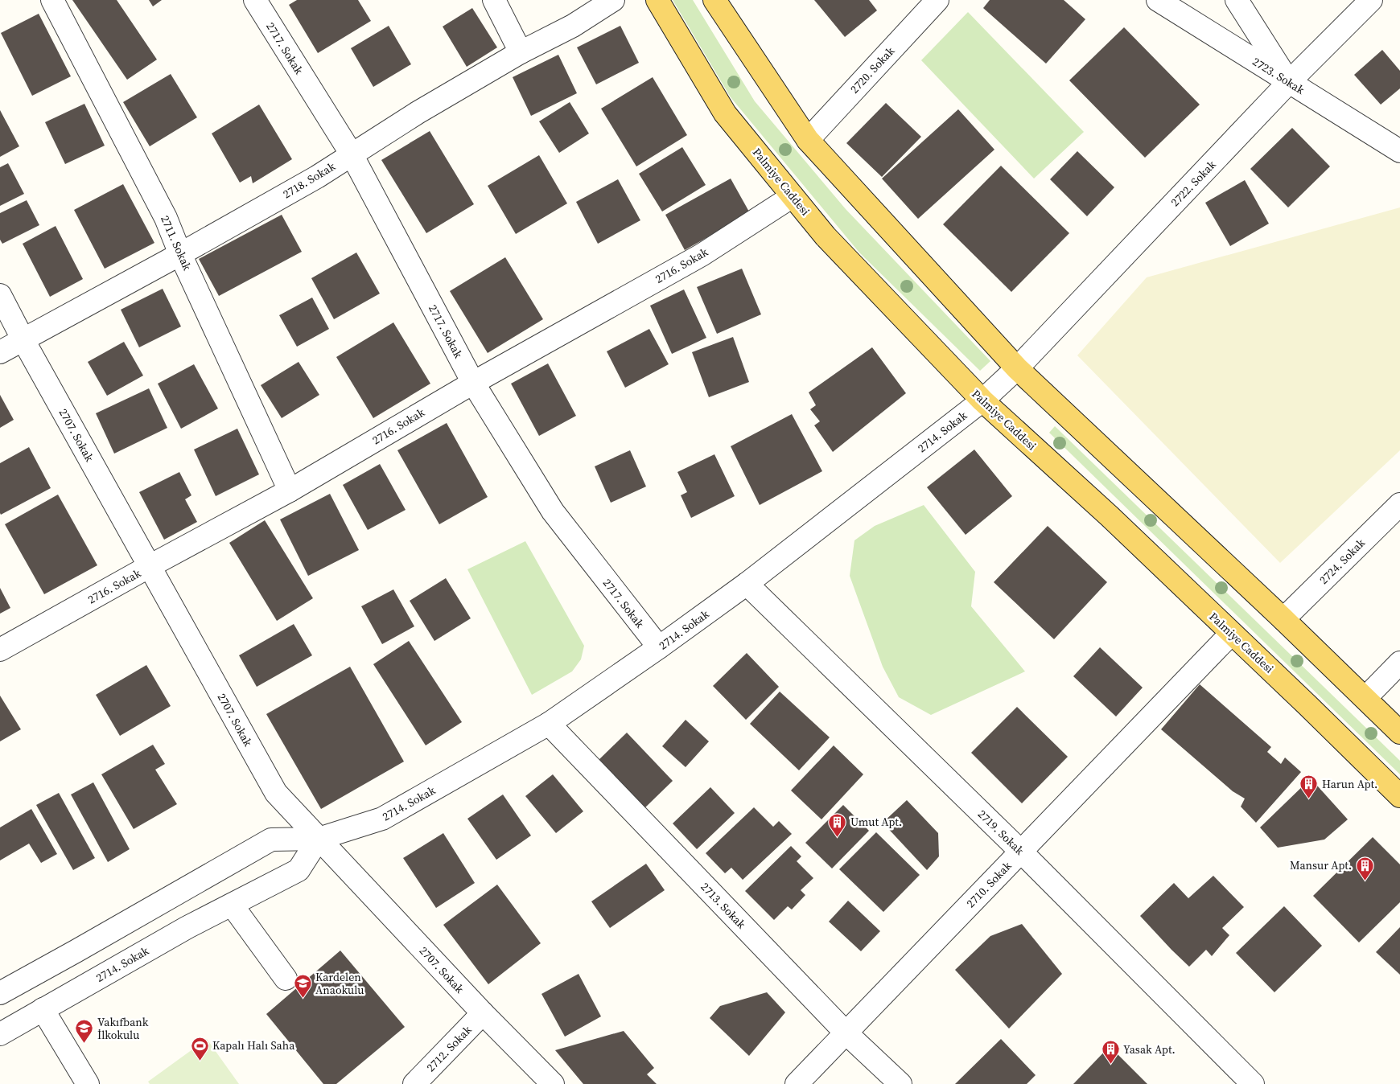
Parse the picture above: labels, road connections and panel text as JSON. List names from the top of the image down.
{
  "streets": {
    "main road": ["Palmiye Caddesi"],
    "street": [
      "2717. Sokak",
      "2720. Sokak",
      "2723. Sokak",
      "2718. Sokak",
      "2722. Sokak",
      "2711. Sokak",
      "2716. Sokak",
      "2714. Sokak",
      "2707. Sokak",
      "2724. Sokak",
      "2719. Sokak",
      "2710. Sokak",
      "2713. Sokak",
      "2712. Sokak"
    ]
  },
  "crossings": [
    ["2717. Sokak", "2718. Sokak"],
    ["2717. Sokak", "2716. Sokak"],
    ["2717. Sokak", "2714. Sokak"],
    ["2723. Sokak", "2722. Sokak"],
    ["2718. Sokak", "2711. Sokak"],
    ["2718. Sokak", "2707. Sokak"],
    ["Palmiye Caddesi", "2716. Sokak"],
    ["Palmiye Caddesi", "2714. Sokak"],
    ["Palmiye Caddesi", "2710. Sokak"],
    ["2722. Sokak", "2714. Sokak"],
    ["2711. Sokak", "2716. Sokak"],
    ["2716. Sokak", "2707. Sokak"],
    ["2714. Sokak", "2707. Sokak"],
    ["2714. Sokak", "2719. Sokak"],
    ["2714. Sokak", "2713. Sokak"],
    ["2707. Sokak", "2712. Sokak"],
    ["2719. Sokak", "2710. Sokak"],
    ["2710. Sokak", "2713. Sokak"]
  ],
  "places": {
    "building": [
      "Harun Apt.",
      "Umut Apt.",
      "Mansur Apt.",
      "Yasak Apt."
    ],
    "school or university": ["Kardelen Anaokulu", "Vakıfbank İlkokulu"],
    "sports": ["Kapalı Halı Saha"]
  }
}
